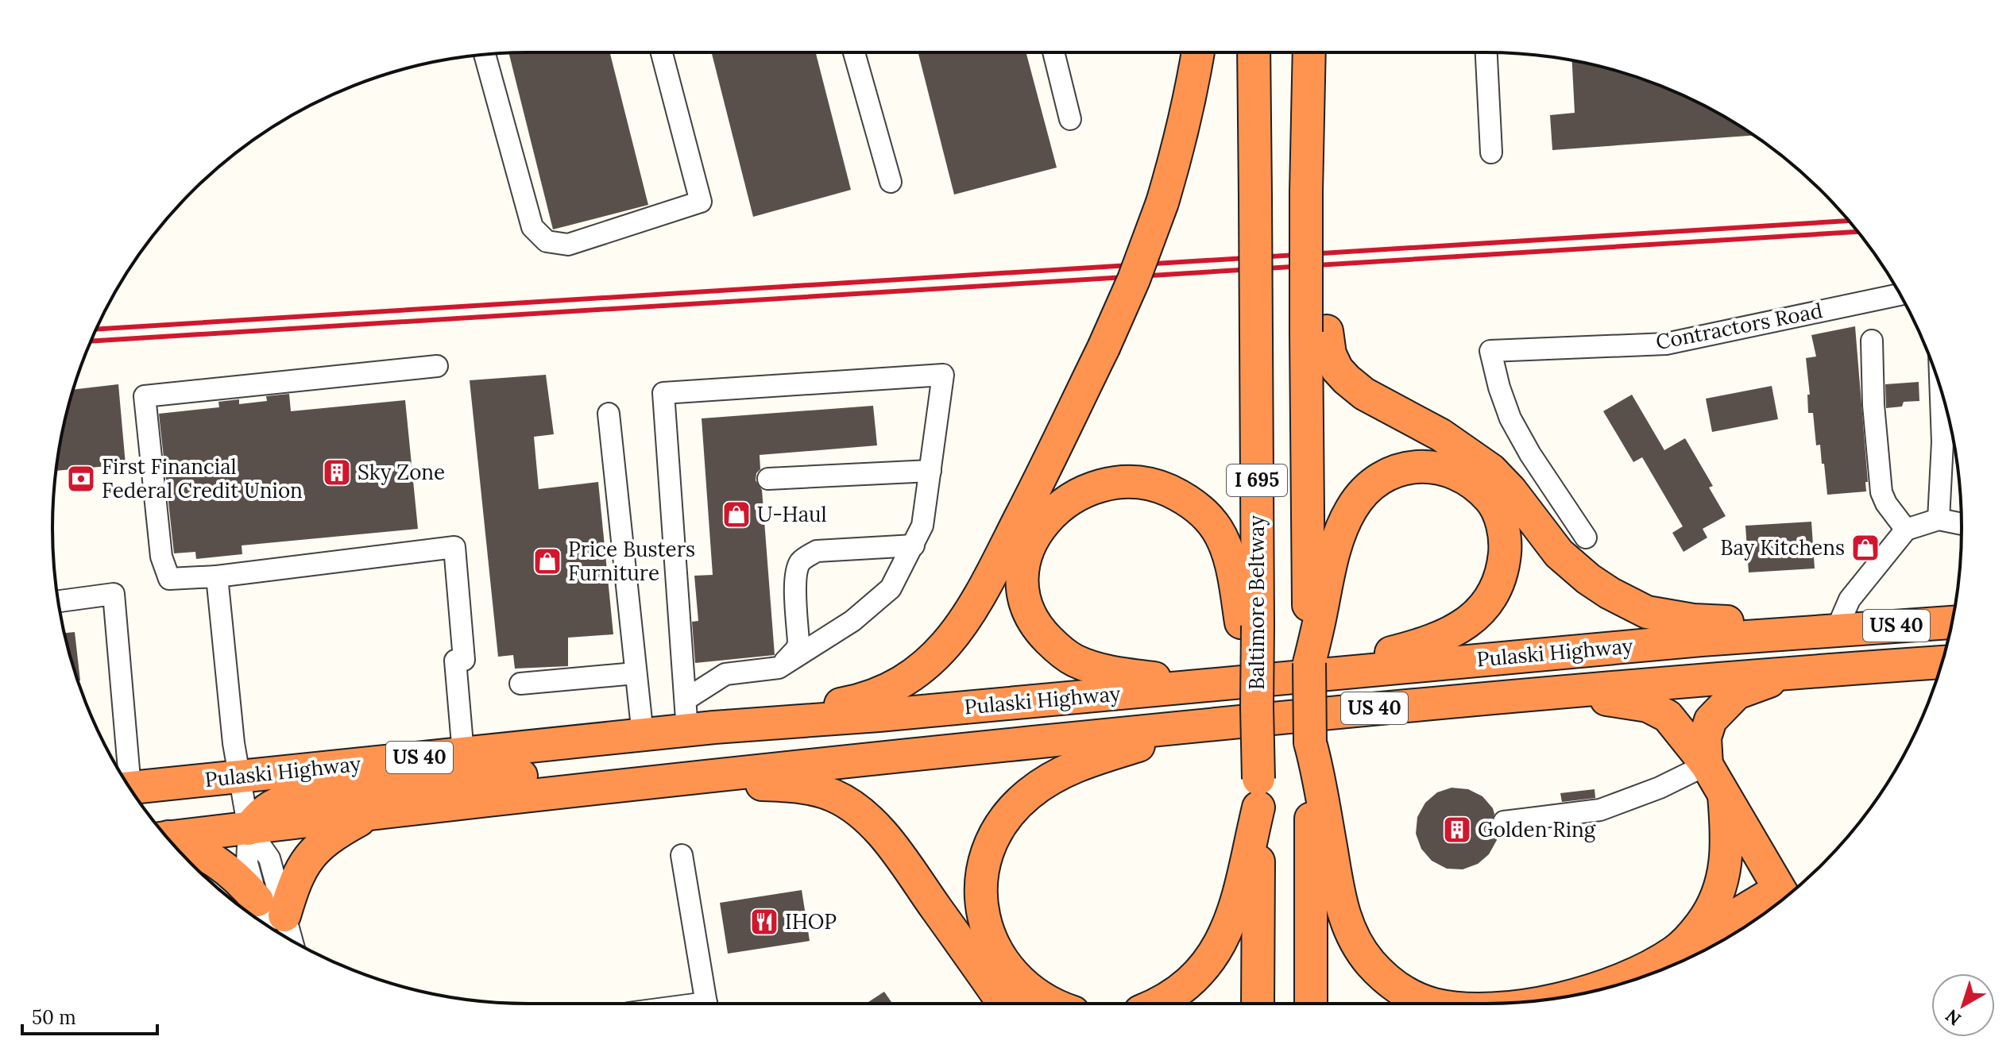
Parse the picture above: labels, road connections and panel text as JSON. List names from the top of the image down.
{
  "streets": {
    "highway": [
      "I 695",
      "Baltimore Beltway",
      "US 40",
      "Pulaski Highway"
    ],
    "street": ["Contractors Road"]
  },
  "places": {
    "building": ["Sky Zone", "Golden Ring"],
    "bank": ["First Financial Federal Credit Union"],
    "shop": ["U-Haul", "Bay Kitchens", "Price Busters Furniture"],
    "restaurant": ["IHOP"]
  },
  "scale_bar": "50 m",
  "north": "bottom left"
}
